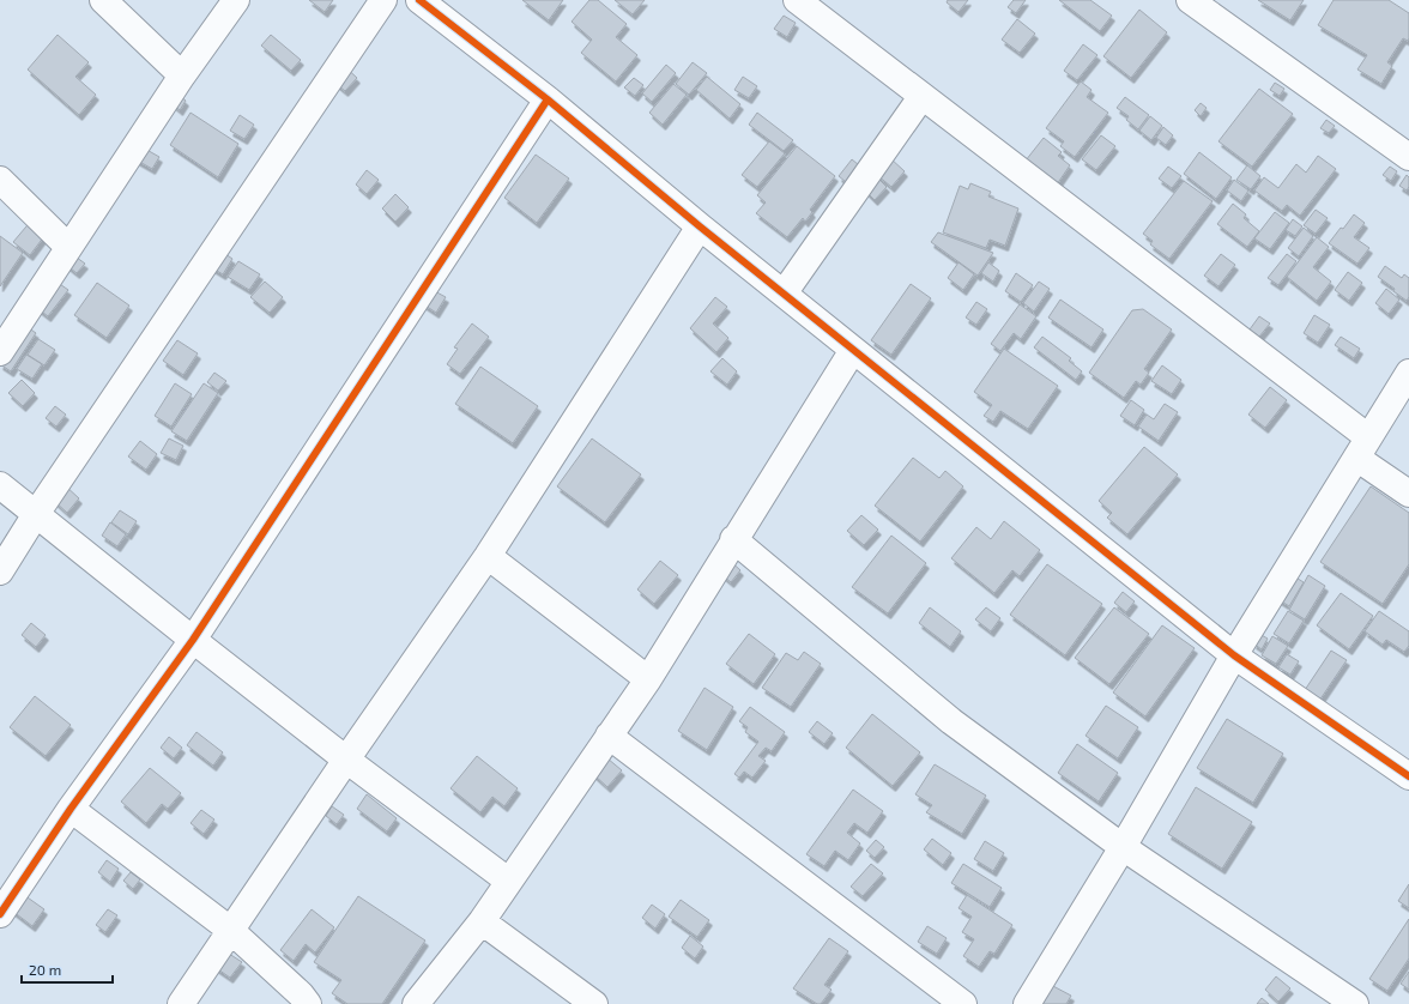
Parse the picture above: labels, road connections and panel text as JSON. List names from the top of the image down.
{
  "scale_bar": "20 m"
}
